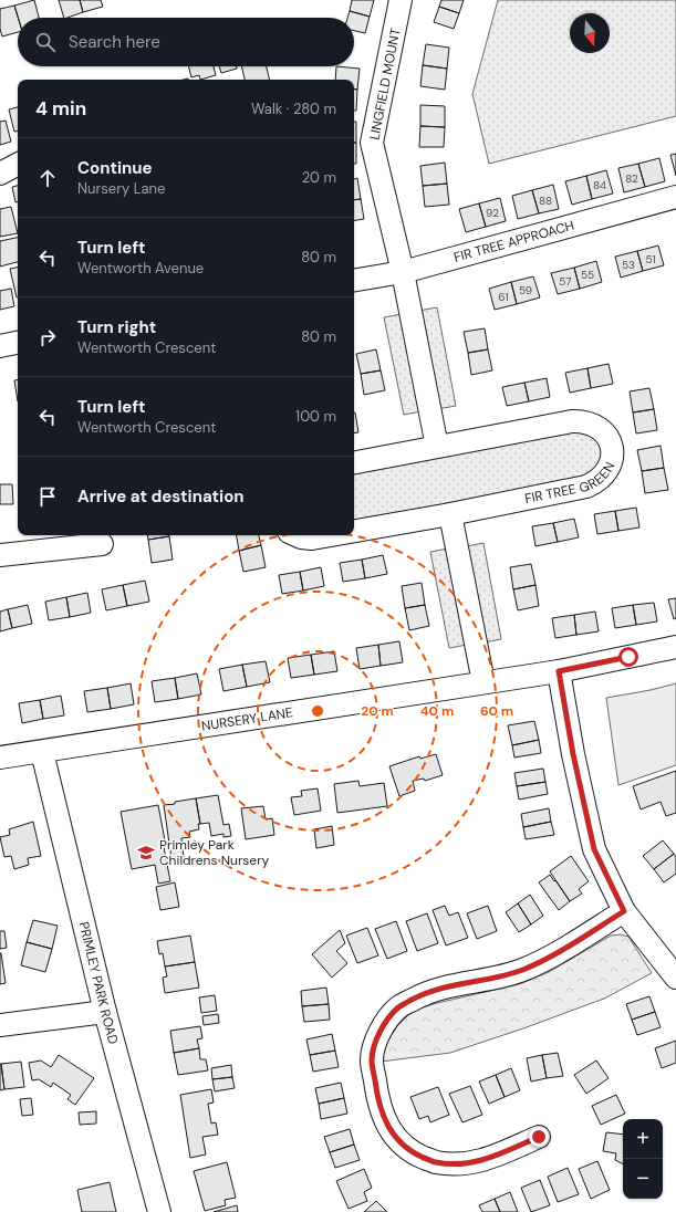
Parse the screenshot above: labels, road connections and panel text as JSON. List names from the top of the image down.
{
  "streets": {
    "street": [
      "LINGFIELD MOUNT",
      "FIR TREE APPROACH",
      "FIR TREE GREEN",
      "NURSERY LANE",
      "PRIMLEY PARK ROAD"
    ]
  },
  "crossings": [
    ["LINGFIELD MOUNT", "FIR TREE APPROACH"],
    ["LINGFIELD MOUNT", "FIR TREE GREEN"],
    ["NURSERY LANE", "PRIMLEY PARK ROAD"]
  ],
  "places": {
    "school or university": ["Primley Park Childrens Nursery"]
  },
  "house_numbers": [
    "82",
    "84",
    "88",
    "92",
    "51",
    "53",
    "55",
    "57",
    "59",
    "61"
  ],
  "north": "bottom",
  "page": {
    "search": "Search here",
    "heading": ["4 min", "Walk · 280 m"],
    "list": [
      ["Continue", "Nursery Lane", "20 m"],
      ["Turn left", "Wentworth Avenue", "80 m"],
      ["Turn right", "Wentworth Crescent", "80 m"],
      ["Turn left", "Wentworth Crescent", "100 m"],
      "Arrive at destination"
    ],
    "map_buttons": ["+", "−"]
  },
  "rings": ["20 m", "40 m", "60 m"]
}
